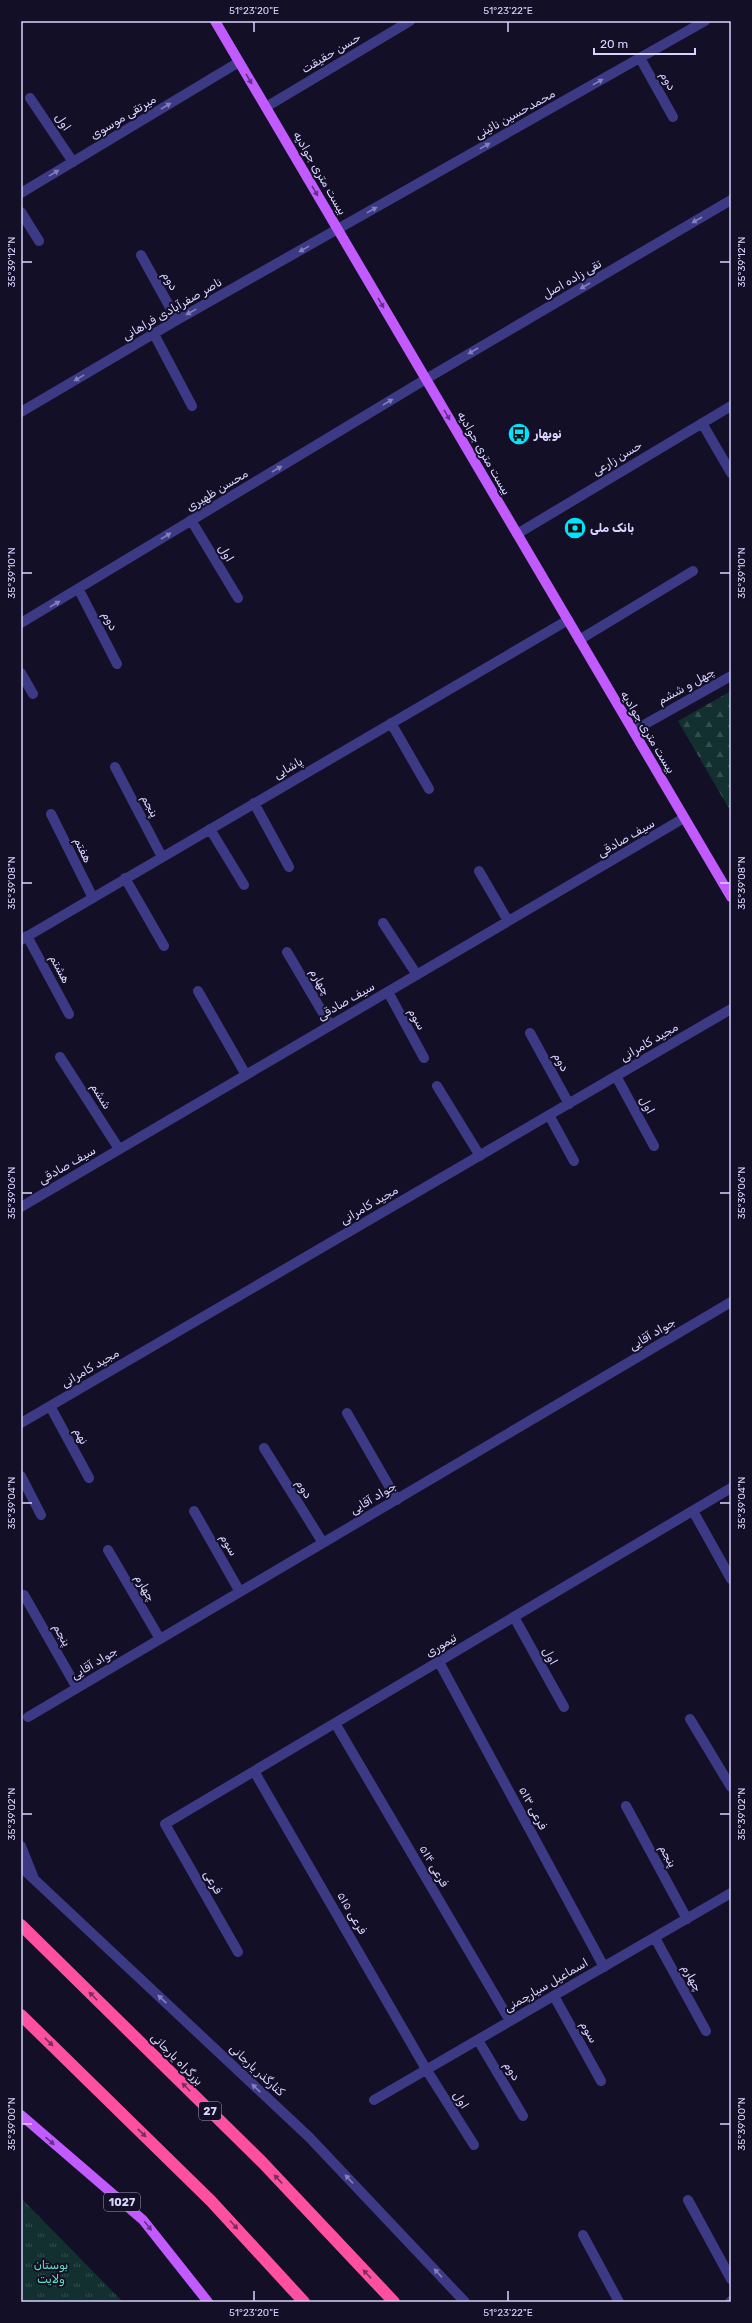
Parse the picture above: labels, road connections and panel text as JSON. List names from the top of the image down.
{
  "streets": {
    "highway": ["بزرگراه یارجانی", "27"],
    "main road": ["بیست متری جوادیه", "1027"],
    "street": [
      "حسن حقیقت",
      "دوم",
      "محمدحسین نائینی",
      "میرتقی موسوی",
      "اول",
      "تقی زاده اصل",
      "ناصر صفرآبادی فراهانی",
      "حسن زارعی",
      "محسن ظهیری",
      "چهل و ششم",
      "پاشایی",
      "پنجم",
      "سیف صادقی",
      "هفتم",
      "هشتم",
      "چهارم",
      "سوم",
      "مجید کامرانی",
      "ششم",
      "جواد آقایی",
      "نهم",
      "تیموری",
      "فرعی ۵۱۳",
      "فرعی ۵۱۴",
      "فرعی",
      "فرعی ۵۱۵",
      "اسماعیل سیارچمنی",
      "کنارگذر یارجانی"
    ]
  },
  "crossings": [
    ["حسن حقیقت", "بیست متری جوادیه"],
    ["دوم", "محمدحسین نائینی"],
    ["دوم", "ناصر صفرآبادی فراهانی"],
    ["دوم", "محسن ظهیری"],
    ["دوم", "مجید کامرانی"],
    ["دوم", "جواد آقایی"],
    ["دوم", "اسماعیل سیارچمنی"],
    ["محمدحسین نائینی", "بیست متری جوادیه"],
    ["محمدحسین نائینی", "ناصر صفرآبادی فراهانی"],
    ["میرتقی موسوی", "اول"],
    ["میرتقی موسوی", "بیست متری جوادیه"],
    ["اول", "محسن ظهیری"],
    ["اول", "مجید کامرانی"],
    ["اول", "تیموری"],
    ["اول", "فرعی ۵۱۵"],
    ["اول", "اسماعیل سیارچمنی"],
    ["بیست متری جوادیه", "تقی زاده اصل"],
    ["بیست متری جوادیه", "ناصر صفرآبادی فراهانی"],
    ["بیست متری جوادیه", "حسن زارعی"],
    ["بیست متری جوادیه", "محسن ظهیری"],
    ["بیست متری جوادیه", "چهل و ششم"],
    ["بیست متری جوادیه", "پاشایی"],
    ["بیست متری جوادیه", "سیف صادقی"],
    ["تقی زاده اصل", "محسن ظهیری"],
    ["پاشایی", "پنجم"],
    ["پاشایی", "هفتم"],
    ["پاشایی", "هشتم"],
    ["پنجم", "جواد آقایی"],
    ["پنجم", "اسماعیل سیارچمنی"],
    ["سیف صادقی", "چهارم"],
    ["سیف صادقی", "سوم"],
    ["سیف صادقی", "ششم"],
    ["چهارم", "جواد آقایی"],
    ["چهارم", "اسماعیل سیارچمنی"],
    ["سوم", "جواد آقایی"],
    ["سوم", "اسماعیل سیارچمنی"],
    ["مجید کامرانی", "نهم"],
    ["تیموری", "فرعی ۵۱۳"],
    ["تیموری", "فرعی ۵۱۴"],
    ["تیموری", "فرعی"],
    ["تیموری", "فرعی ۵۱۵"],
    ["فرعی ۵۱۳", "اسماعیل سیارچمنی"],
    ["فرعی ۵۱۴", "اسماعیل سیارچمنی"],
    ["فرعی ۵۱۵", "اسماعیل سیارچمنی"]
  ],
  "one_way": [
    "محمدحسین نائینی",
    "میرتقی موسوی",
    "بیست متری جوادیه",
    "تقی زاده اصل",
    "ناصر صفرآبادی فراهانی",
    "محسن ظهیری",
    "کنارگذر یارجانی"
  ],
  "parks": ["بوستان ولایت"],
  "places": {
    "bus stop": ["نوبهار"],
    "bank": ["بانک ملی"]
  },
  "scale_bar": "20 m",
  "coordinates": [
    "51°23'20\"E",
    "51°23'22\"E",
    "35°39'12\"N",
    "35°39'10\"N",
    "35°39'08\"N",
    "35°39'06\"N",
    "35°39'04\"N",
    "35°39'02\"N",
    "35°39'00\"N"
  ]
}
